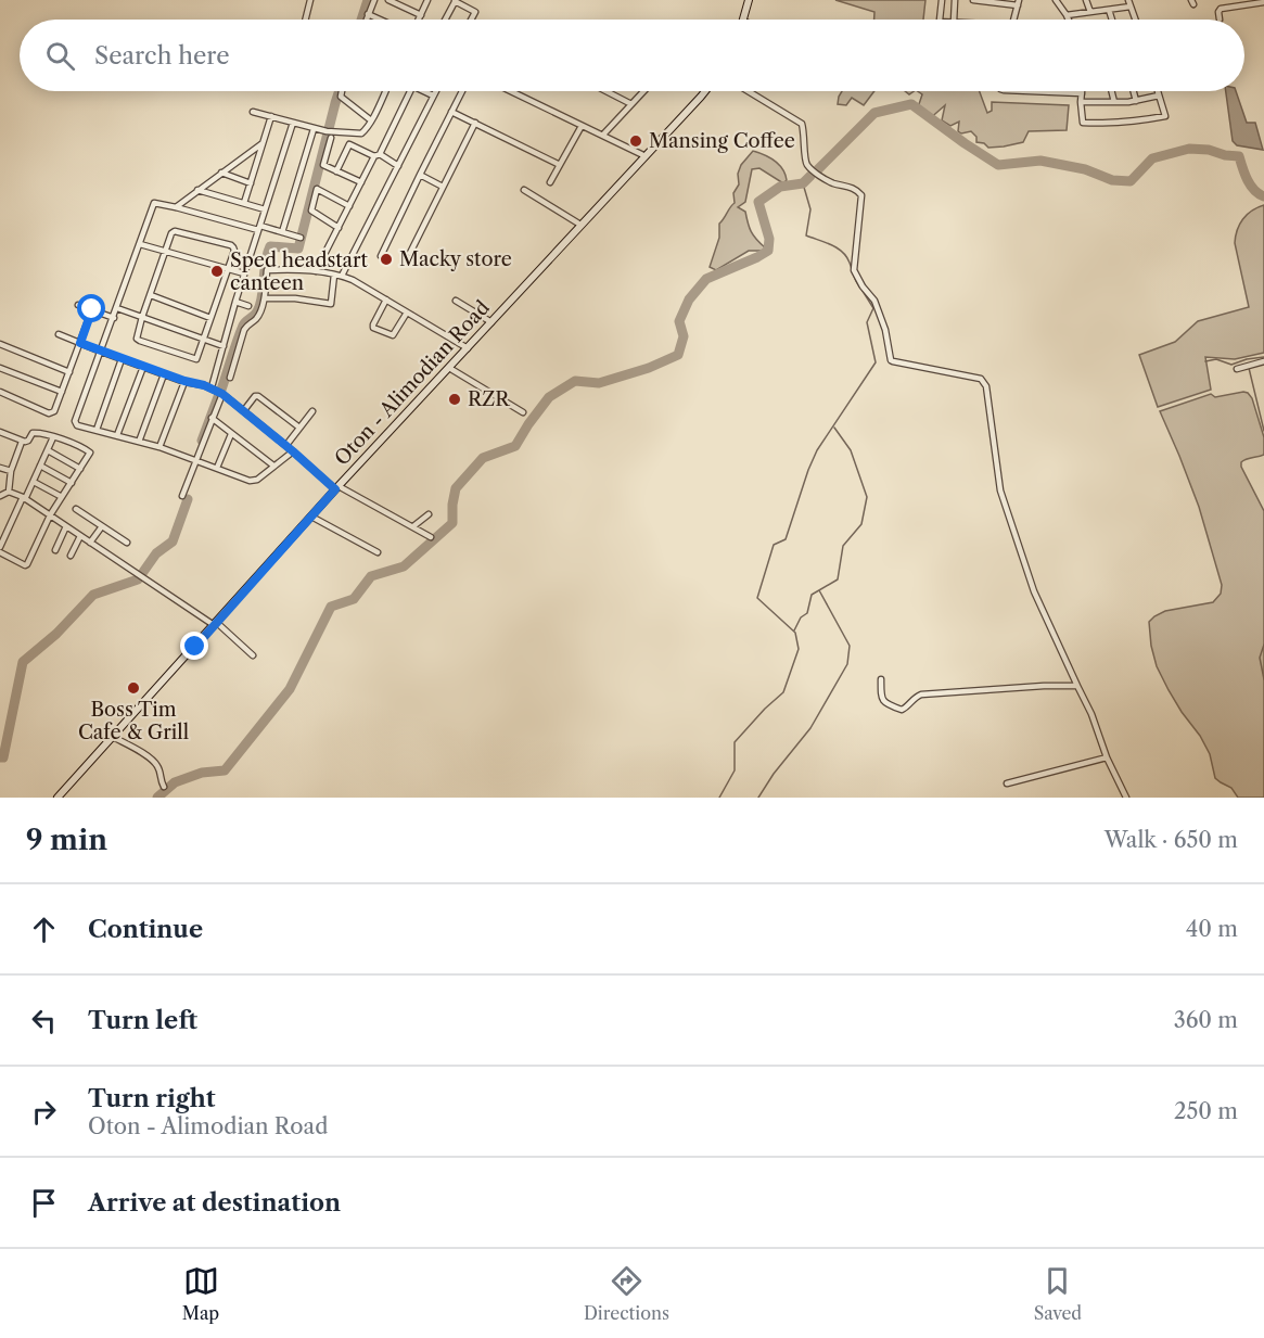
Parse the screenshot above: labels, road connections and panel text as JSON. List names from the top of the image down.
{
  "streets": {
    "main road": ["Oton - Alimodian Road"]
  },
  "places": [
    "Mansing Coffee",
    "Macky store",
    "Sped headstart canteen",
    "RZR",
    "Boss Tim Cafe & Grill"
  ],
  "page": {
    "search": "Search here",
    "heading": ["9 min", "Walk · 650 m"],
    "list": [
      ["Continue", "40 m"],
      ["Turn left", "360 m"],
      ["Turn right", "Oton - Alimodian Road", "250 m"],
      "Arrive at destination"
    ],
    "nav": ["Map", "Directions", "Saved"]
  }
}
